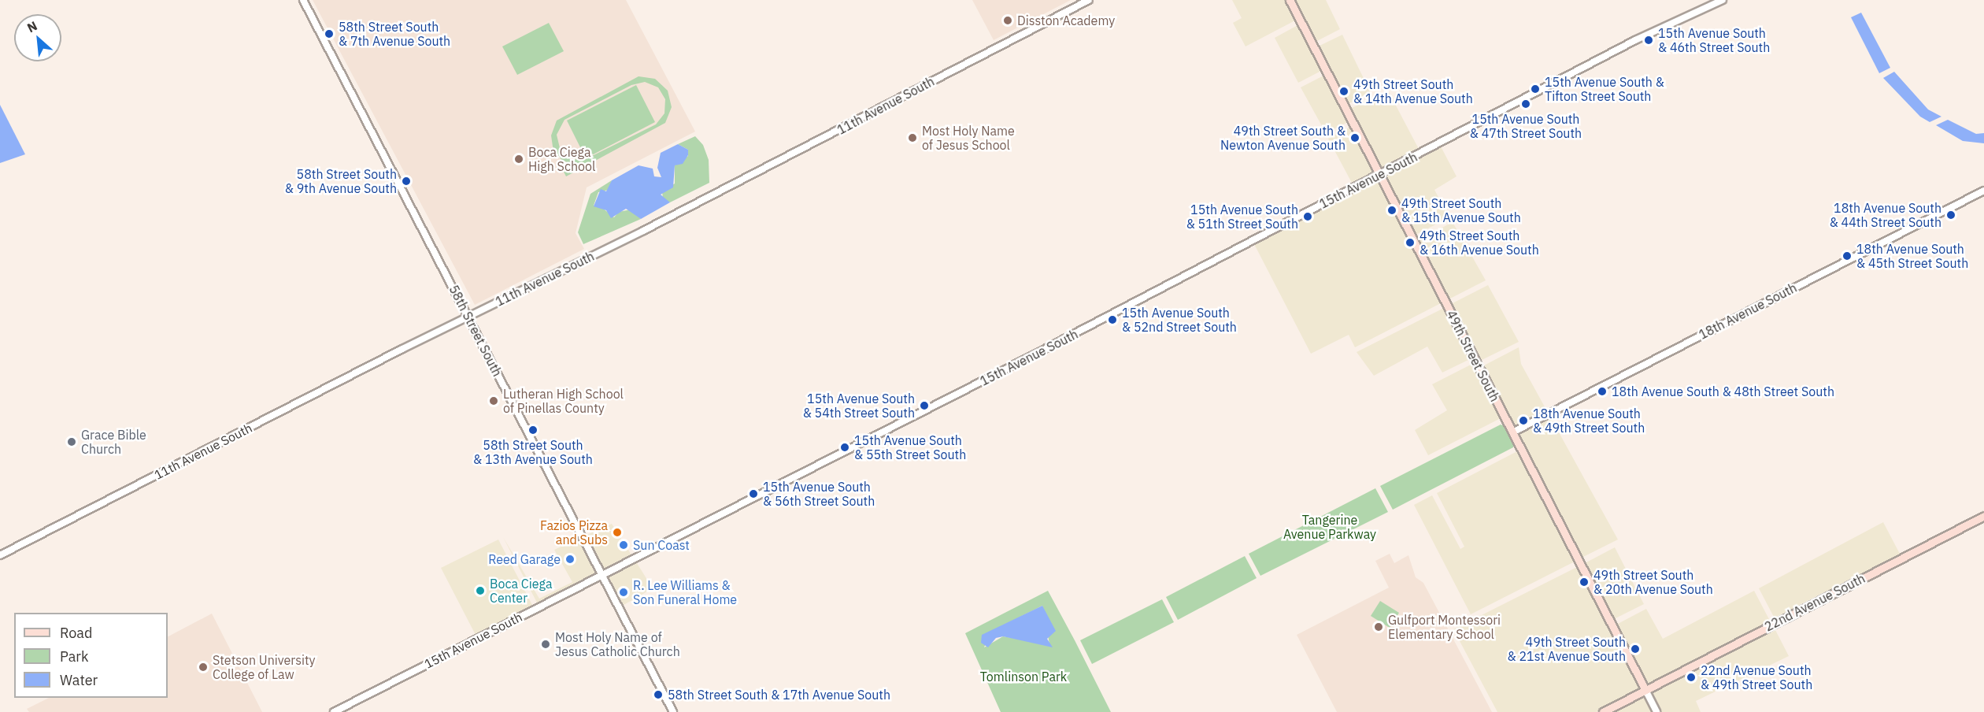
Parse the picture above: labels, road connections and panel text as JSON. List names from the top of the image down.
{
  "streets": {
    "main road": ["49th Street South", "22nd Avenue South"],
    "street": [
      "11th Avenue South",
      "15th Avenue South",
      "18th Avenue South",
      "58th Street South"
    ]
  },
  "crossings": [
    ["11th Avenue South", "58th Street South"],
    ["15th Avenue South", "58th Street South"],
    ["15th Avenue South", "49th Street South"],
    ["18th Avenue South", "49th Street South"],
    ["49th Street South", "22nd Avenue South"]
  ],
  "parks": ["Tangerine Avenue Parkway", "Tomlinson Park"],
  "places": [
    "Disston Academy",
    "58th Street South & 7th Avenue South",
    "15th Avenue South & 46th Street South",
    "15th Avenue South & Tifton Street South",
    "49th Street South & 14th Avenue South",
    "15th Avenue South & 47th Street South",
    "Most Holy Name of Jesus School",
    "49th Street South & Newton Avenue South",
    "Boca Ciega High School",
    "58th Street South & 9th Avenue South",
    "49th Street South & 15th Avenue South",
    "18th Avenue South & 44th Street South",
    "15th Avenue South & 51th Street South",
    "49th Street South & 16th Avenue South",
    "18th Avenue South & 45th Street South",
    "15th Avenue South & 52nd Street South",
    "18th Avenue South & 48th Street South",
    "Lutheran High School of Pinellas County",
    "15th Avenue South & 54th Street South",
    "18th Avenue South & 49th Street South",
    "58th Street South & 13th Avenue South",
    "Grace Bible Church",
    "15th Avenue South & 55th Street South",
    "15th Avenue South & 56th Street South",
    "Fazios Pizza and Subs",
    "Sun Coast",
    "Reed Garage",
    "49th Street South & 20th Avenue South",
    "Boca Ciega Center",
    "R. Lee Williams & Son Funeral Home",
    "Gulfport Montessori Elementary School",
    "Most Holy Name of Jesus Catholic Church",
    "49th Street South & 21st Avenue South",
    "Stetson University College of Law",
    "22nd Avenue South & 49th Street South",
    "58th Street South & 17th Avenue South"
  ],
  "legend": ["Road", "Park", "Water"],
  "north": "top left"
}
